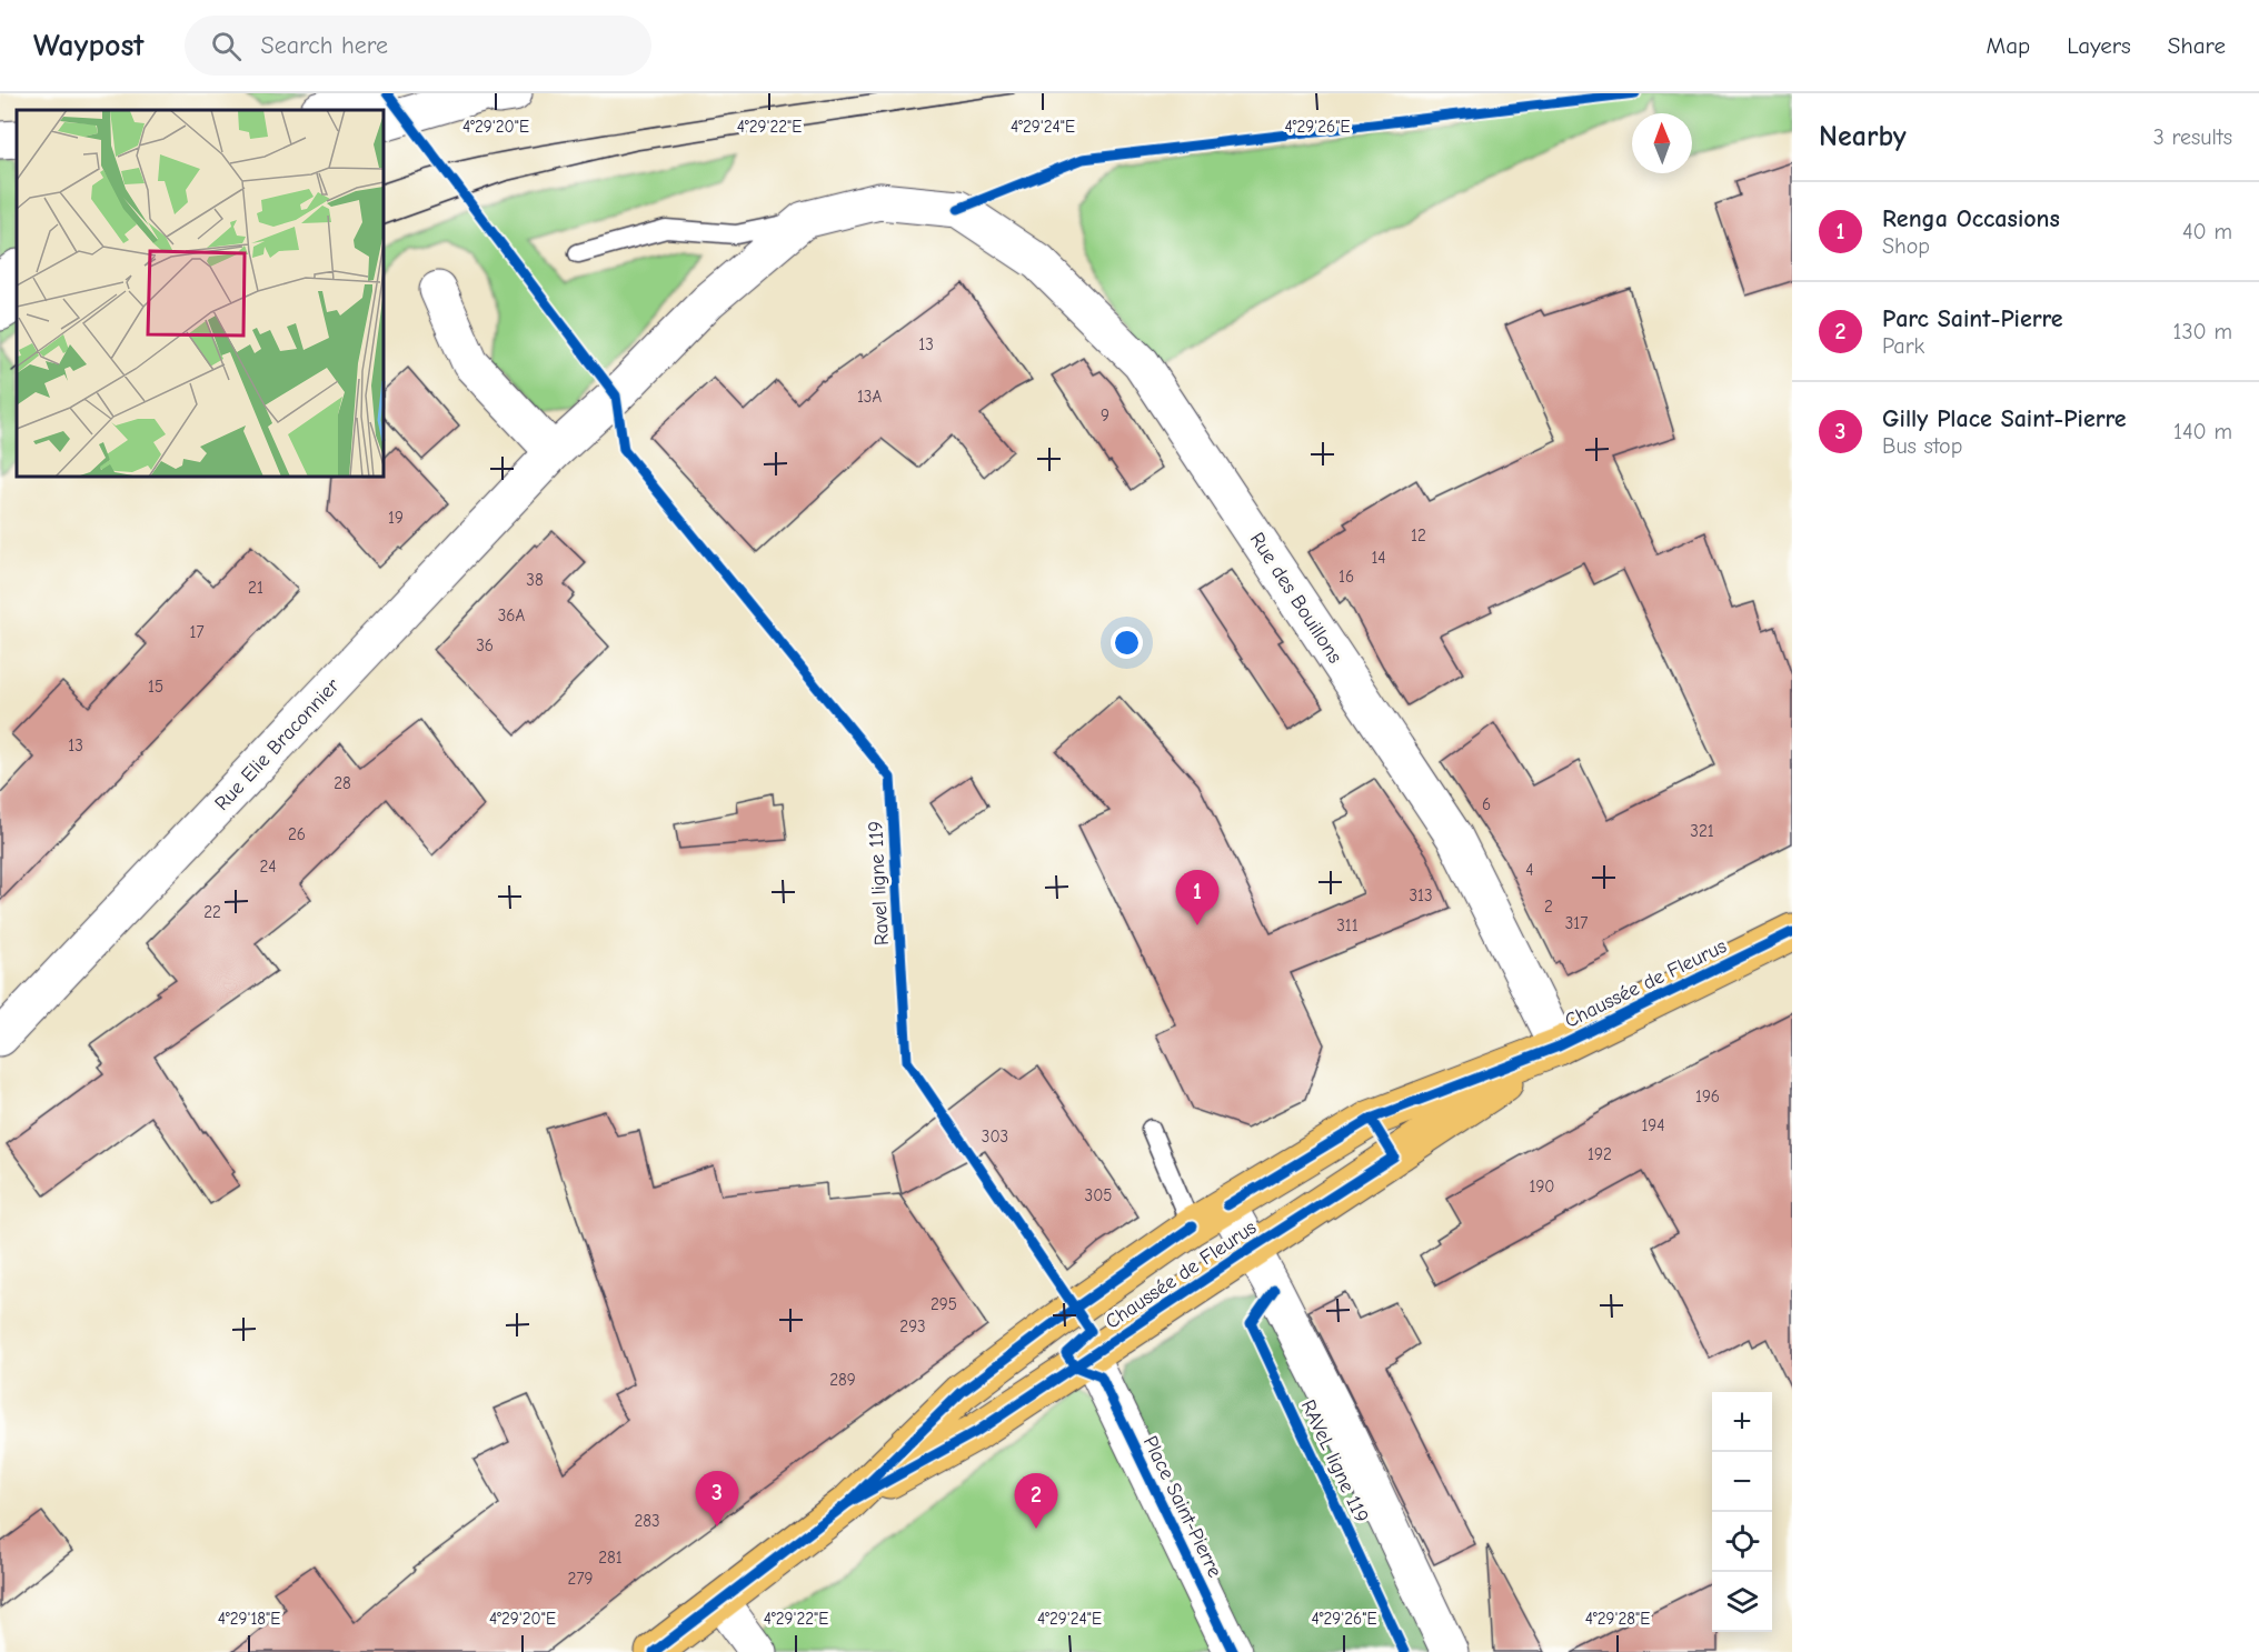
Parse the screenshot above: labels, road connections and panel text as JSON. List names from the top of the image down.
{
  "streets": {
    "main road": ["Chaussée de Fleurus"],
    "street": ["Rue des Bouillons", "Rue Elie Braconnier", "Place Saint-Pierre"],
    "cycle path": ["Ravel ligne 119", "RAVeL ligne 119"]
  },
  "crossings": [
    ["Rue des Bouillons", "Rue Elie Braconnier"],
    ["Rue des Bouillons", "Chaussée de Fleurus"],
    ["Chaussée de Fleurus", "Place Saint-Pierre"]
  ],
  "house_numbers": [
    "13",
    "13A",
    "9",
    "19",
    "12",
    "14",
    "16",
    "38",
    "21",
    "36A",
    "17",
    "36",
    "15",
    "13",
    "28",
    "6",
    "321",
    "26",
    "24",
    "4",
    "313",
    "2",
    "22",
    "317",
    "311",
    "196",
    "194",
    "303",
    "192",
    "190",
    "305",
    "295",
    "293",
    "289",
    "283",
    "281",
    "279"
  ],
  "north": "top",
  "page": {
    "header": "Waypost",
    "search": "Search here",
    "nav": ["Map", "Layers", "Share"],
    "heading": ["Nearby", "3 results"],
    "list": [
      {
        "mark": "1",
        "name": "Renga Occasions",
        "note": "Shop",
        "value": "40 m"
      },
      {
        "mark": "2",
        "name": "Parc Saint-Pierre",
        "note": "Park",
        "value": "130 m"
      },
      {
        "mark": "3",
        "name": "Gilly Place Saint-Pierre",
        "note": "Bus stop",
        "value": "140 m"
      }
    ],
    "pins": ["1", "3", "2"],
    "map_buttons": ["+", "−"]
  },
  "coordinates": [
    "4°29'20\"E",
    "4°29'22\"E",
    "4°29'24\"E",
    "4°29'26\"E",
    "4°29'18\"E",
    "4°29'28\"E"
  ]
}
